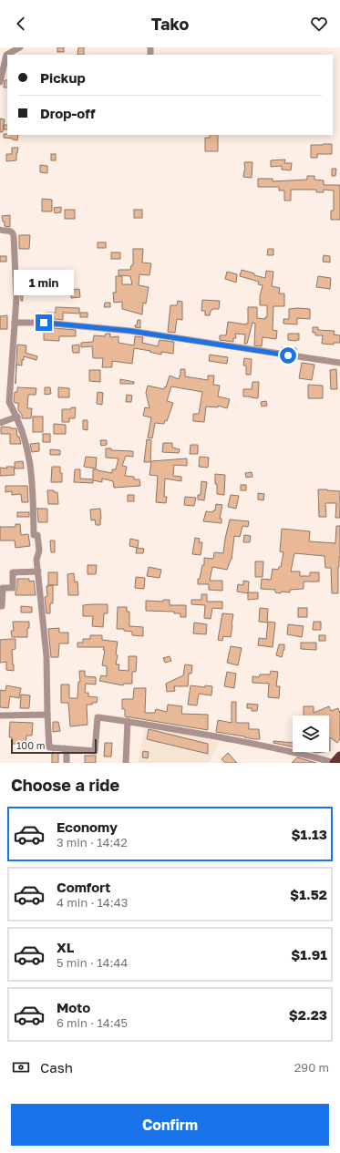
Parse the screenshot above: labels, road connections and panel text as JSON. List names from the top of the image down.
{
  "scale_bar": "100 m",
  "page": {
    "header": "Tako",
    "banner": ["Pickup", "Drop-off"],
    "bubble": "1 min",
    "scale": "100 m",
    "heading": "Choose a ride",
    "list": [
      {
        "name": "Economy",
        "note": "3 min · 14:42",
        "value": "$1.13"
      },
      {
        "name": "Comfort",
        "note": "4 min · 14:43",
        "value": "$1.52"
      },
      {
        "name": "XL",
        "note": "5 min · 14:44",
        "value": "$1.91"
      },
      {
        "name": "Moto",
        "note": "6 min · 14:45",
        "value": "$2.23"
      }
    ],
    "pay": ["Cash", "290 m"],
    "buttons": "Confirm"
  }
}
